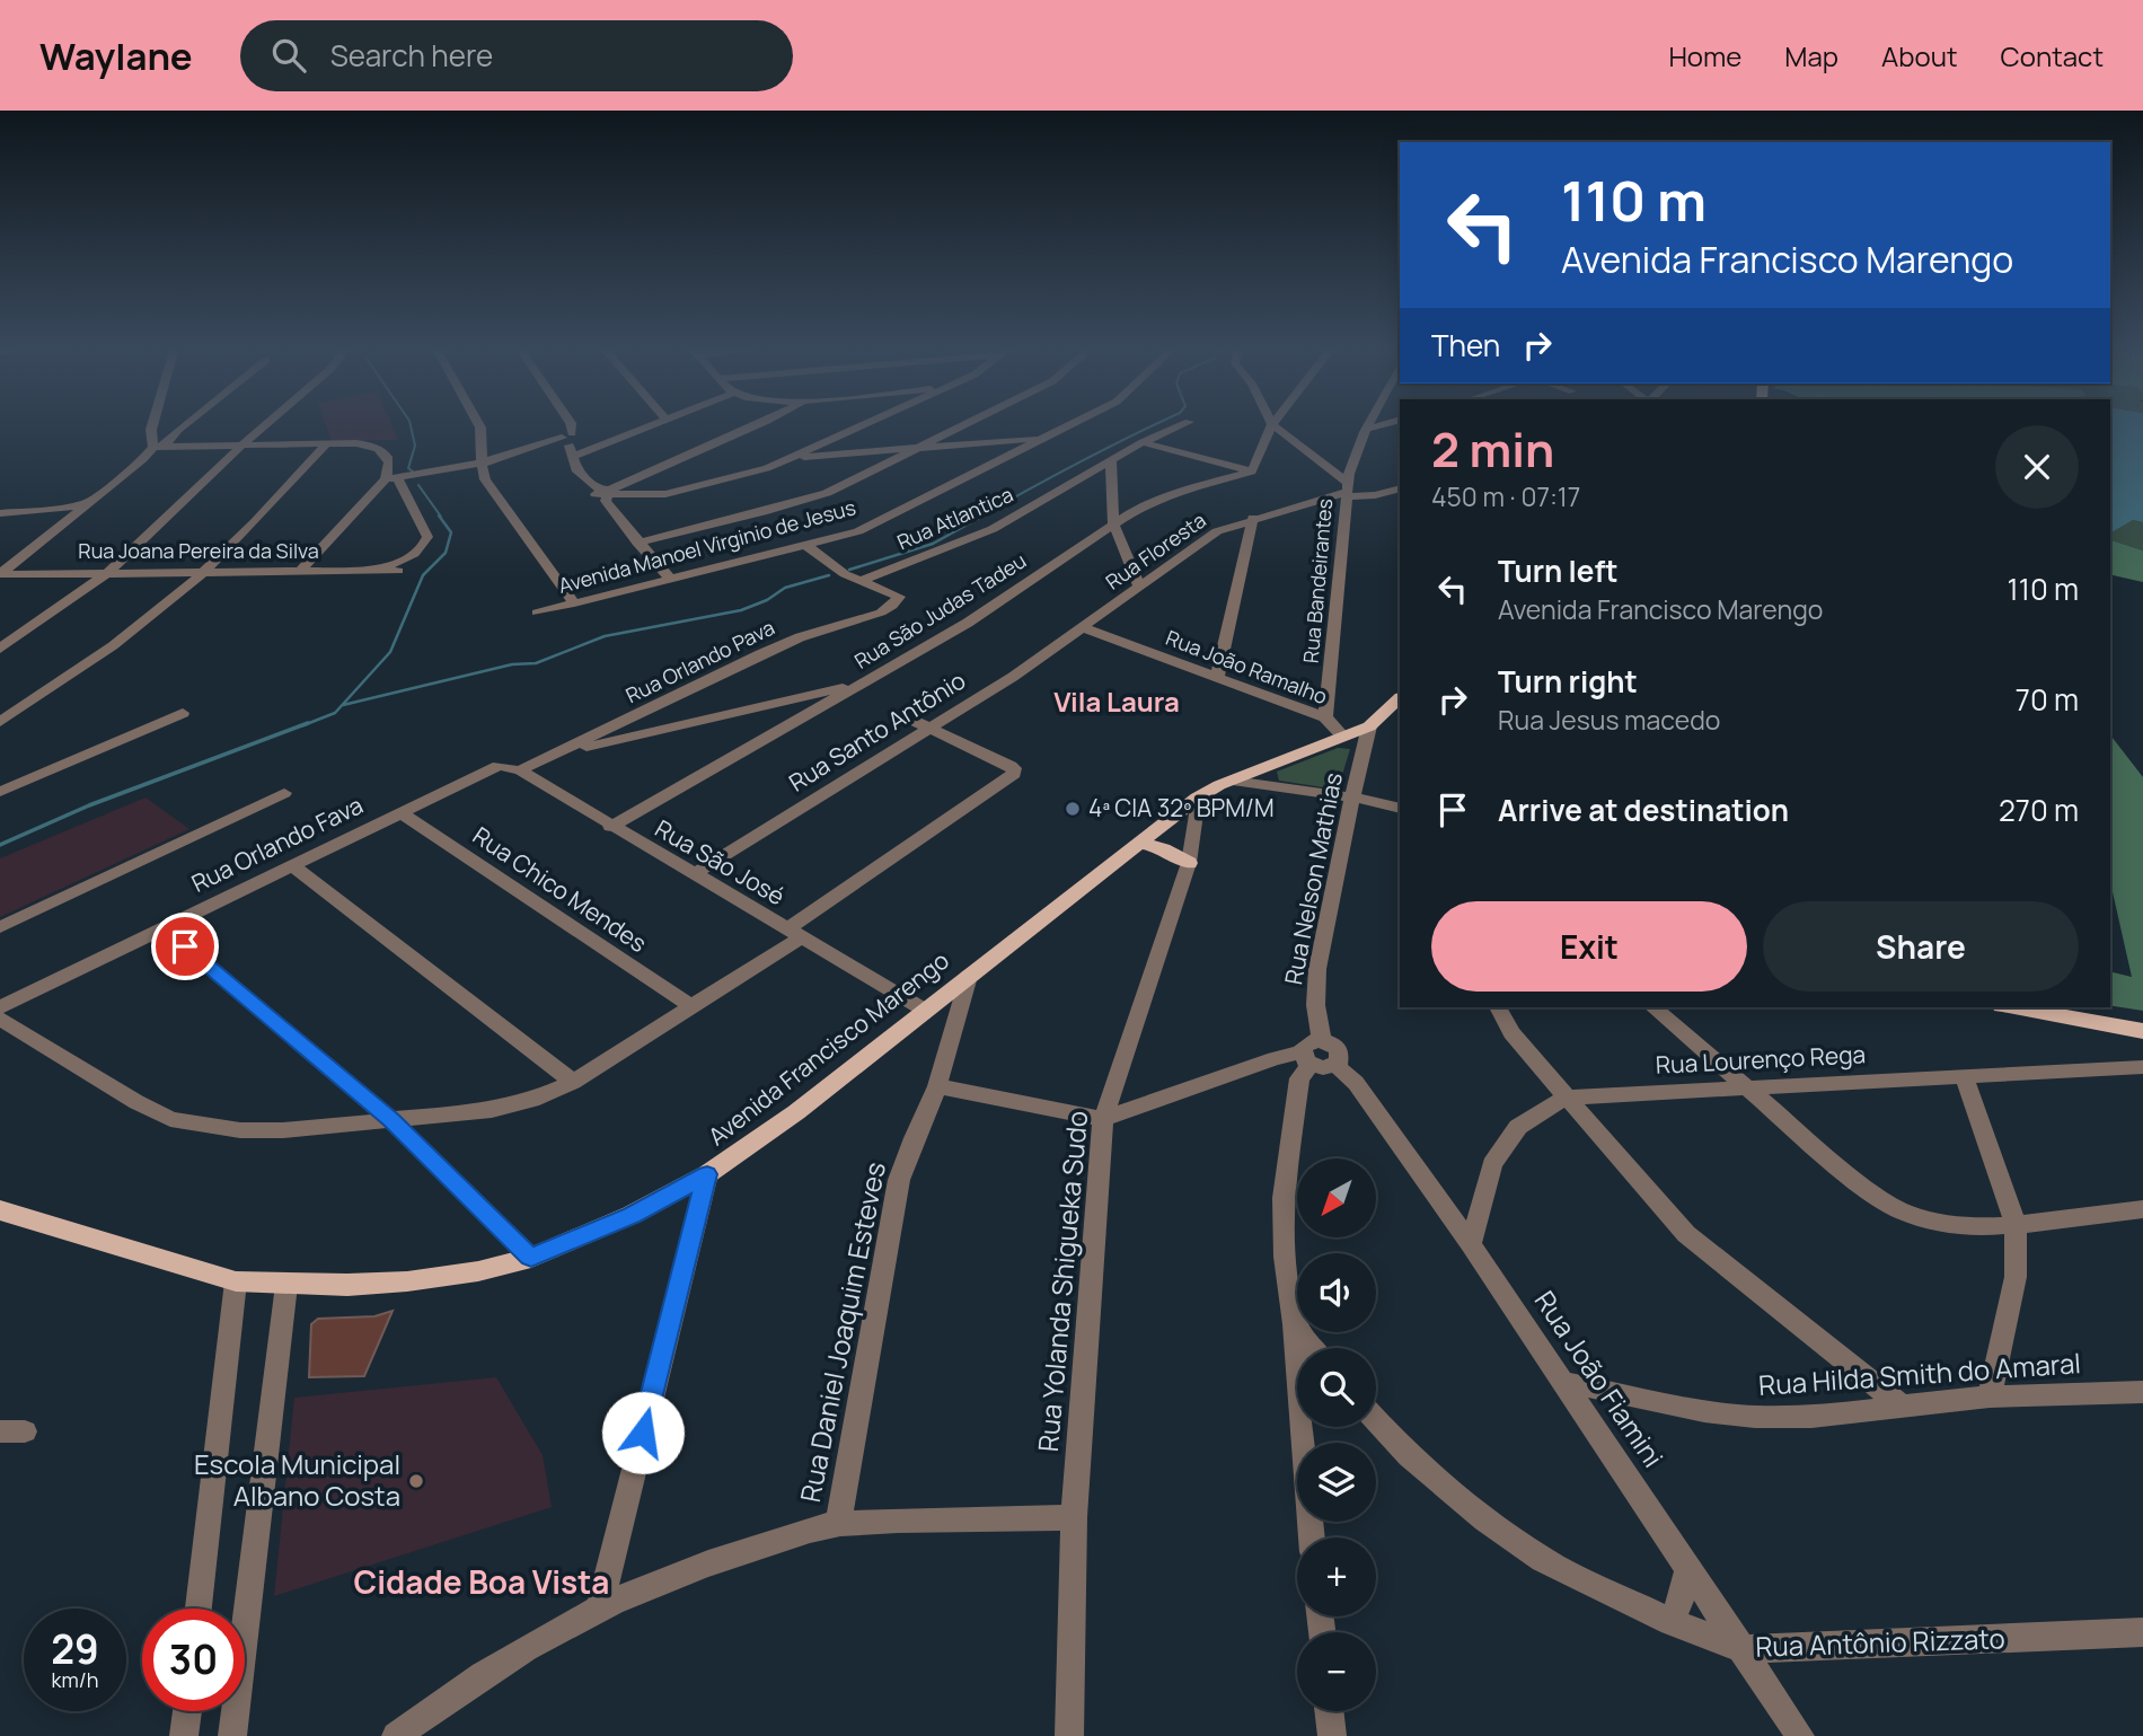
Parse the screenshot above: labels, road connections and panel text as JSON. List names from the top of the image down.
{
  "streets": {
    "main road": ["Avenida Francisco Marengo"],
    "street": [
      "Rua Atlantica",
      "Avenida Manoel Virginio de Jesus",
      "Rua Joana Pereira da Silva",
      "Rua Floresta",
      "Rua Bandeirantes",
      "Rua São Judas Tadeu",
      "Rua Orlando Pava",
      "Rua João Ramalho",
      "Rua Santo Antônio",
      "Rua Orlando Fava",
      "Rua São José",
      "Rua Nelson Mathias",
      "Rua Chico Mendes",
      "Rua Lourenço Rega",
      "Rua Yolanda Shigueka Sudo",
      "Rua Daniel Joaquim Esteves",
      "Rua Hilda Smith do Amaral",
      "Rua João Fiamini",
      "Rua Antônio Rizzato"
    ]
  },
  "crossings": [
    ["Rua Atlantica", "Rua Orlando Pava"],
    ["Rua Floresta", "Rua Bandeirantes"],
    ["Rua Floresta", "Rua João Ramalho"],
    ["Rua Floresta", "Rua Santo Antônio"],
    ["Rua Bandeirantes", "Rua João Ramalho"],
    ["Rua São Judas Tadeu", "Rua São José"],
    ["Rua Orlando Pava", "Rua São José"],
    ["Rua João Ramalho", "Rua Santo Antônio"],
    ["Rua João Ramalho", "Avenida Francisco Marengo"],
    ["Rua Santo Antônio", "Rua São José"],
    ["Rua Orlando Fava", "Rua São José"],
    ["Rua Orlando Fava", "Rua Chico Mendes"],
    ["Rua São José", "Avenida Francisco Marengo"],
    ["Rua Nelson Mathias", "Avenida Francisco Marengo"],
    ["Rua Nelson Mathias", "Rua João Fiamini"],
    ["Avenida Francisco Marengo", "Rua Yolanda Shigueka Sudo"],
    ["Avenida Francisco Marengo", "Rua Daniel Joaquim Esteves"],
    ["Rua Lourenço Rega", "Rua João Fiamini"],
    ["Rua Hilda Smith do Amaral", "Rua João Fiamini"],
    ["Rua João Fiamini", "Rua Antônio Rizzato"]
  ],
  "districts": ["Vila Laura", "Cidade Boa Vista"],
  "places": ["4ª CIA 32º BPM/M", "Escola Municipal Albano Costa"],
  "north": "bottom left",
  "page": {
    "header": "Waylane",
    "search": "Search here",
    "nav": [
      "Home",
      "Map",
      "About",
      "Contact"
    ],
    "turn": ["110 m", "Avenida Francisco Marengo"],
    "then": "Then",
    "heading": ["2 min", "450 m · 07:17"],
    "list": [
      {
        "name": "Turn left",
        "note": "Avenida Francisco Marengo",
        "value": "110 m"
      },
      {
        "name": "Turn right",
        "note": "Rua Jesus macedo",
        "value": "70 m"
      },
      {
        "name": "Arrive at destination",
        "value": "270 m"
      }
    ],
    "buttons": ["Exit", "Share"],
    "map_buttons": ["+", "−"],
    "speed": "29 km/h",
    "limit": "30"
  }
}
